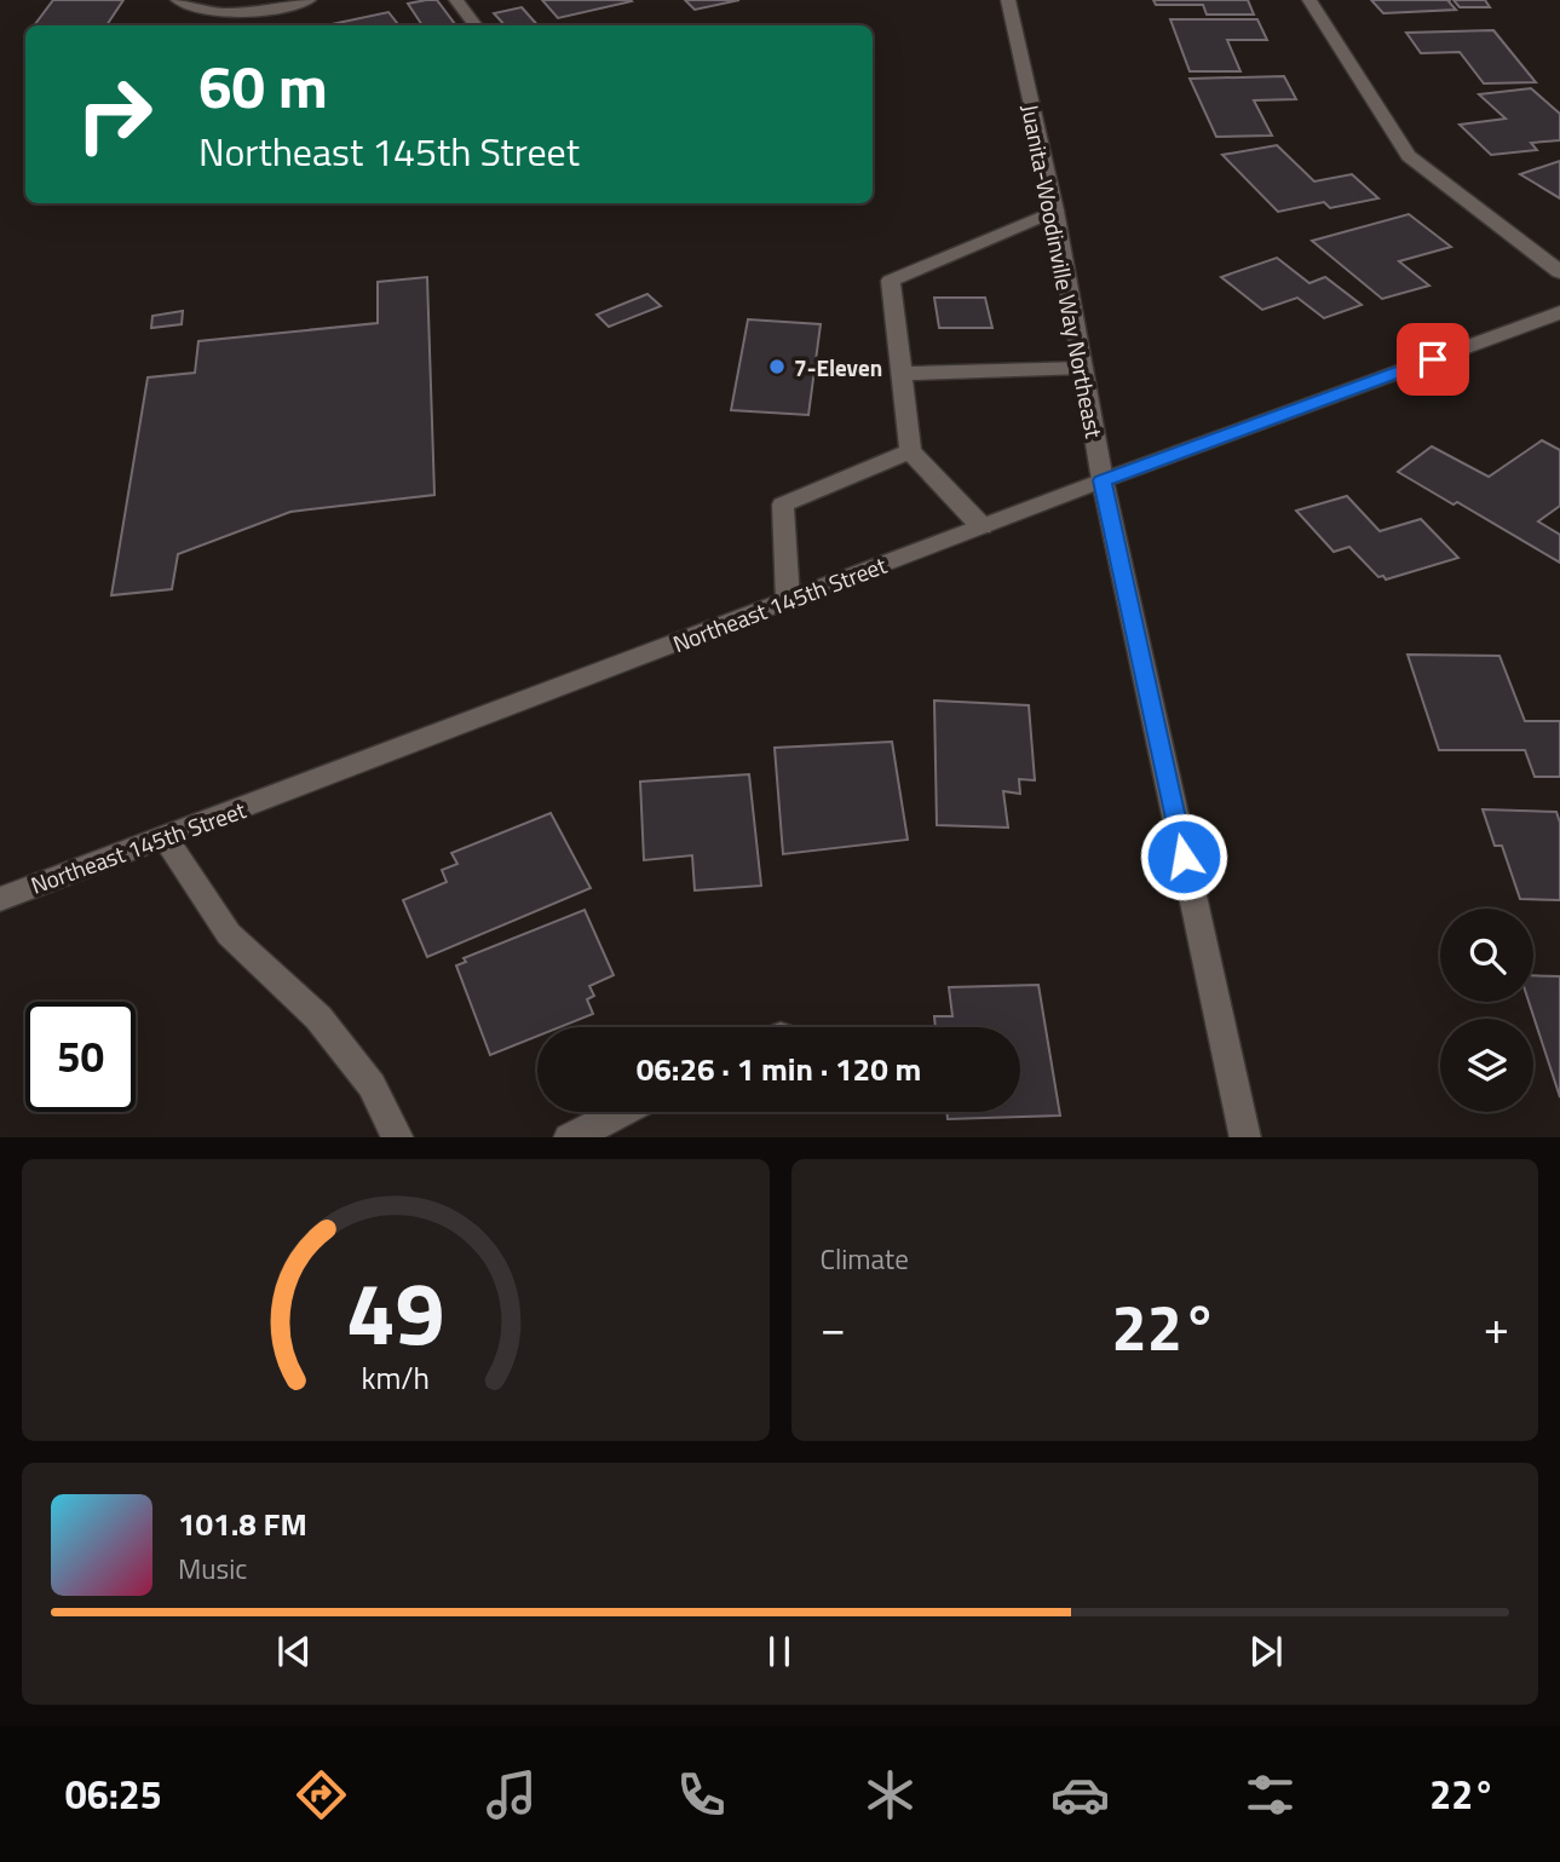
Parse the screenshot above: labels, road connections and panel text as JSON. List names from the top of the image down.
{
  "streets": {
    "street": ["Juanita-Woodinville Way Northeast", "Northeast 145th Street"]
  },
  "crossings": [
    ["Juanita-Woodinville Way Northeast", "Northeast 145th Street"]
  ],
  "places": ["7-Eleven"],
  "page": {
    "turn": ["60 m", "Northeast 145th Street"],
    "limit": "50",
    "trip": "06:26 · 1 min · 120 m",
    "tile": "Climate",
    "heat": ["−", "22°", "+"],
    "song": ["101.8 FM", "Music"],
    "tabs": ["06:25", "22°"],
    "gauge": ["49", "km/h"]
  }
}
